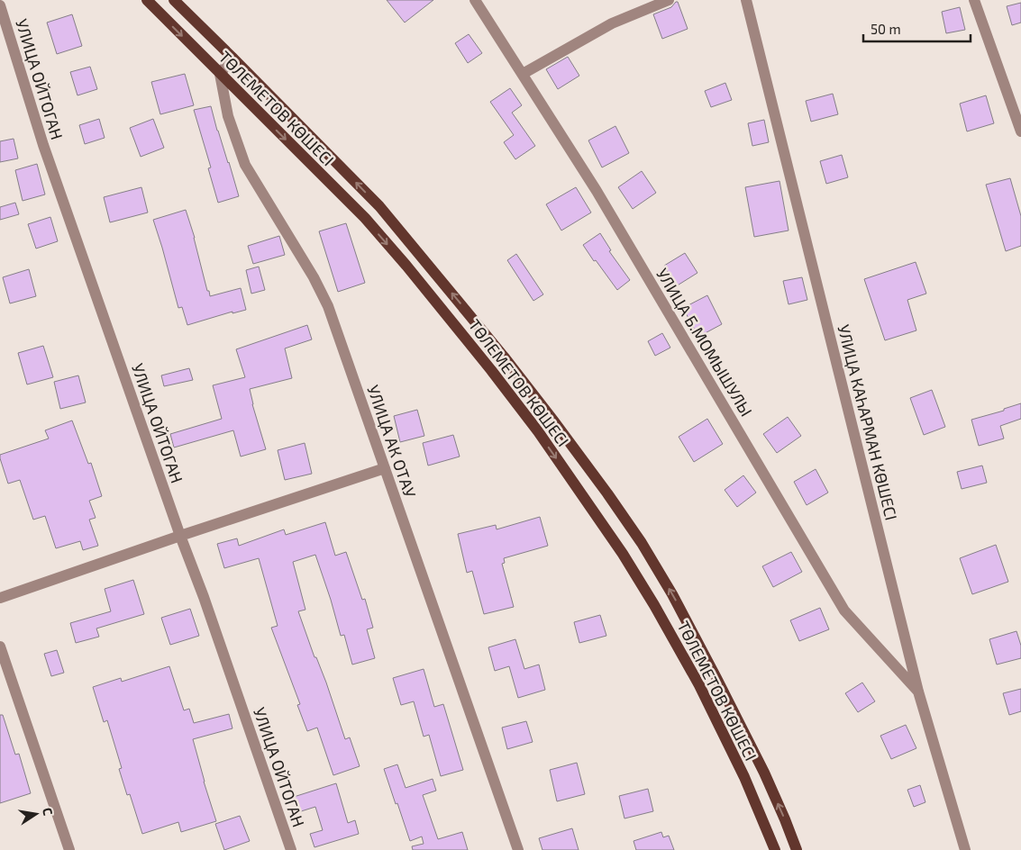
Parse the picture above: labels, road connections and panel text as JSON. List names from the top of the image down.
{
  "streets": {
    "main road": ["ТӨЛЕМЕТОВ КӨШЕСІ"],
    "street": [
      "УЛИЦА ОЙТОГАН",
      "УЛИЦА Б.МОМЫШУЛЫ",
      "УЛИЦА КАҺАРМАН КӨШЕСІ",
      "УЛИЦА АК ОТАУ"
    ]
  },
  "crossings": [
    ["ТӨЛЕМЕТОВ КӨШЕСІ", "УЛИЦА АК ОТАУ"],
    ["УЛИЦА Б.МОМЫШУЛЫ", "УЛИЦА КАҺАРМАН КӨШЕСІ"]
  ],
  "scale_bar": "50 m",
  "north": "right"
}
